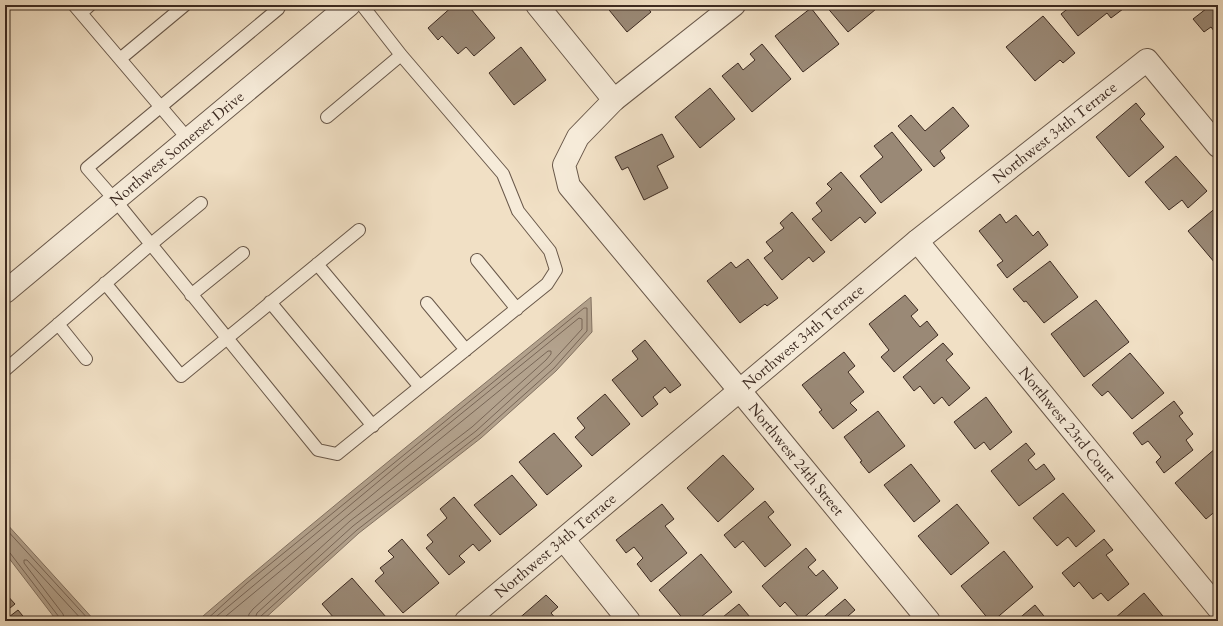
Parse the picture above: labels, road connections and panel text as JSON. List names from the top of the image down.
{
  "streets": {
    "street": [
      "Northwest 34th Terrace",
      "Northwest Somerset Drive",
      "Northwest 23rd Court",
      "Northwest 24th Street"
    ]
  },
  "crossings": [
    ["Northwest 34th Terrace", "Northwest 23rd Court"],
    ["Northwest 34th Terrace", "Northwest 24th Street"]
  ]
}
